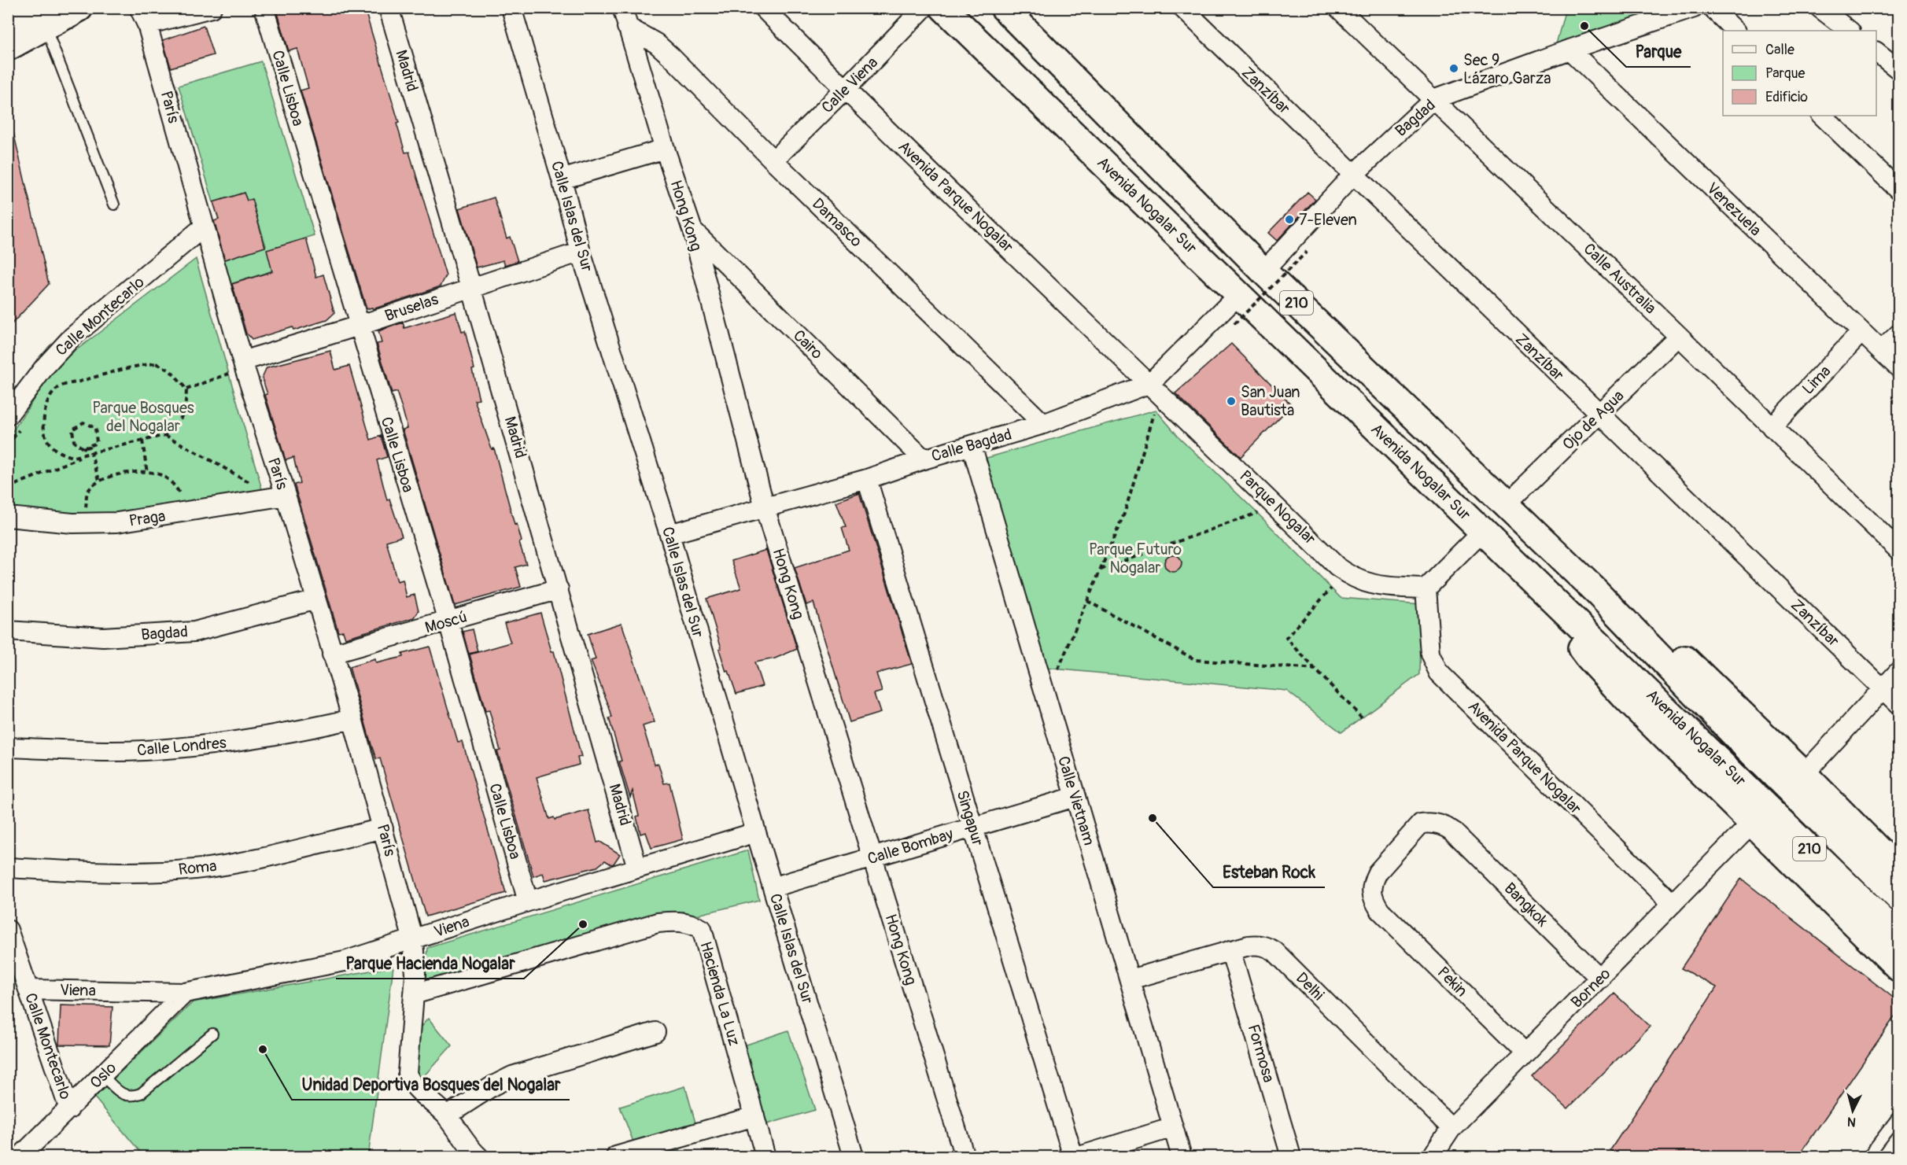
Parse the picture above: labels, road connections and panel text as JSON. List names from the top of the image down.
{
  "streets": {
    "main road": ["Avenida Nogalar Sur", "210"],
    "street": [
      "Madrid",
      "Calle Viena",
      "Calle Lisboa",
      "Zanzíbar",
      "París",
      "Bagdad",
      "Avenida Parque Nogalar",
      "Venezuela",
      "Hong Kong",
      "Calle Islas del Sur",
      "Damasco",
      "Calle Australia",
      "Bruselas",
      "Calle Montecarlo",
      "Cairo",
      "Lima",
      "Ojo de Agua",
      "Calle Bagdad",
      "Parque Nogalar",
      "Praga",
      "Moscú",
      "Calle Londres",
      "Calle Vietnam",
      "Singapur",
      "Calle Bombay",
      "Roma",
      "Bangkok",
      "Viena",
      "Pekin",
      "Delhi",
      "Borneo",
      "Hacienda La Luz",
      "Formosa",
      "Oslo"
    ]
  },
  "crossings": [
    ["Madrid", "Bruselas"],
    ["Madrid", "Moscú"],
    ["Madrid", "Viena"],
    ["Calle Viena", "Avenida Parque Nogalar"],
    ["Calle Viena", "Damasco"],
    ["Calle Lisboa", "Bruselas"],
    ["Calle Lisboa", "Moscú"],
    ["Calle Lisboa", "Viena"],
    ["Zanzíbar", "Bagdad"],
    ["Zanzíbar", "Ojo de Agua"],
    ["París", "Bagdad"],
    ["París", "Bruselas"],
    ["París", "Calle Montecarlo"],
    ["París", "Praga"],
    ["París", "Moscú"],
    ["París", "Calle Londres"],
    ["París", "Roma"],
    ["París", "Viena"],
    ["Bagdad", "Avenida Nogalar Sur"],
    ["Bagdad", "Venezuela"],
    ["Bagdad", "Calle Australia"],
    ["Avenida Parque Nogalar", "Calle Bagdad"],
    ["Avenida Parque Nogalar", "Parque Nogalar"],
    ["Avenida Parque Nogalar", "Borneo"],
    ["Avenida Nogalar Sur", "Ojo de Agua"],
    ["Avenida Nogalar Sur", "Calle Bagdad"],
    ["Venezuela", "Lima"],
    ["Hong Kong", "Damasco"],
    ["Hong Kong", "Cairo"],
    ["Hong Kong", "Calle Bagdad"],
    ["Hong Kong", "Calle Bombay"],
    ["Calle Islas del Sur", "Bruselas"],
    ["Calle Islas del Sur", "Calle Bagdad"],
    ["Calle Islas del Sur", "Calle Bombay"],
    ["Calle Islas del Sur", "Viena"],
    ["Damasco", "Calle Bagdad"],
    ["Calle Australia", "Lima"],
    ["Calle Australia", "Ojo de Agua"],
    ["Calle Montecarlo", "Viena"],
    ["Calle Montecarlo", "Oslo"],
    ["Cairo", "Calle Bagdad"],
    ["Calle Bagdad", "Parque Nogalar"],
    ["Calle Bagdad", "Calle Vietnam"],
    ["Calle Bagdad", "Singapur"],
    ["Calle Vietnam", "Calle Bombay"],
    ["Calle Vietnam", "Delhi"],
    ["Singapur", "Calle Bombay"],
    ["Bangkok", "Pekin"],
    ["Bangkok", "Borneo"],
    ["Viena", "Oslo"],
    ["Pekin", "Borneo"],
    ["Delhi", "Borneo"],
    ["Delhi", "Formosa"]
  ],
  "parks": ["Parque Bosques del Nogalar", "Parque Futuro Nogalar"],
  "places": [
    "Parque",
    "Sec 9 Lázaro Garza",
    "7-Eleven",
    "San Juan Bautista",
    "Esteban Rock",
    "Parque Hacienda Nogalar",
    "Unidad Deportiva Bosques del Nogalar"
  ],
  "legend": ["Calle", "Parque", "Edificio"],
  "north": "bottom"
}
